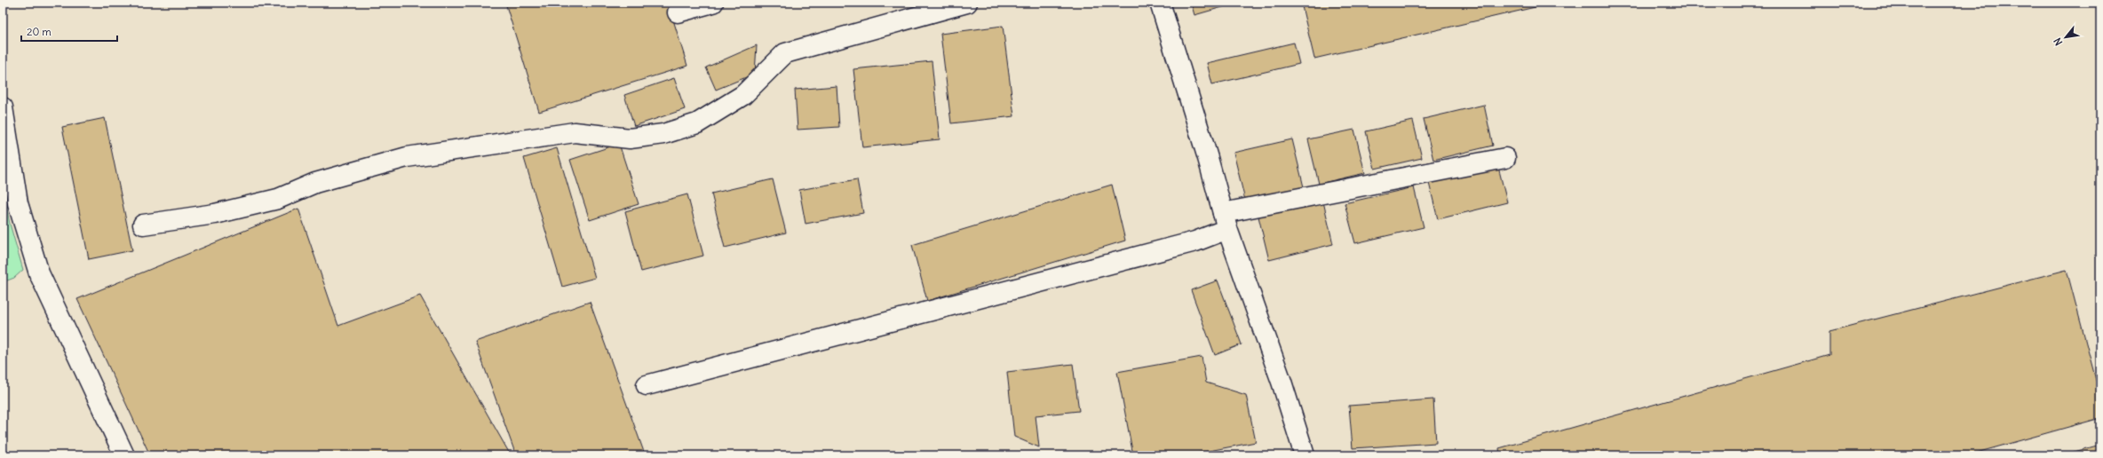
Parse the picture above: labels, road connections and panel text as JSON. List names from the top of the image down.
{
  "scale_bar": "20 m",
  "north": "bottom left"
}
